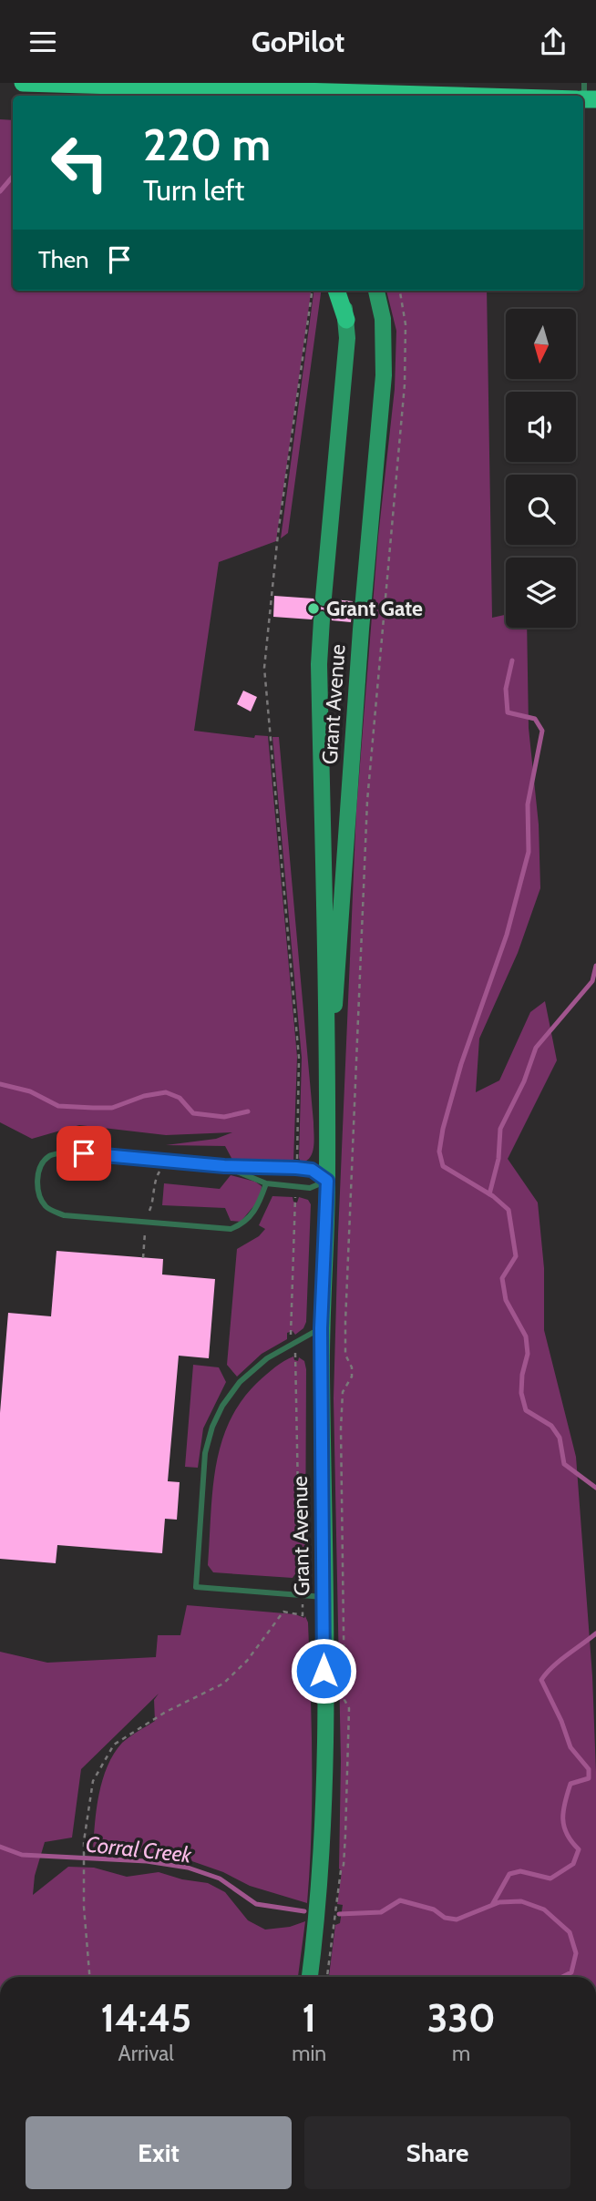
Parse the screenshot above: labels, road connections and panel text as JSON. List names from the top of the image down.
{
  "streets": {
    "main road": ["Grant Avenue"]
  },
  "water": ["Corral Creek"],
  "places": ["Grant Gate"],
  "north": "bottom",
  "page": {
    "header": "GoPilot",
    "turn": ["220 m", "Turn left"],
    "then": "Then",
    "eta": [
      "14:45",
      "Arrival",
      "1",
      "min",
      "330",
      "m"
    ],
    "buttons": ["Exit", "Share"]
  }
}
